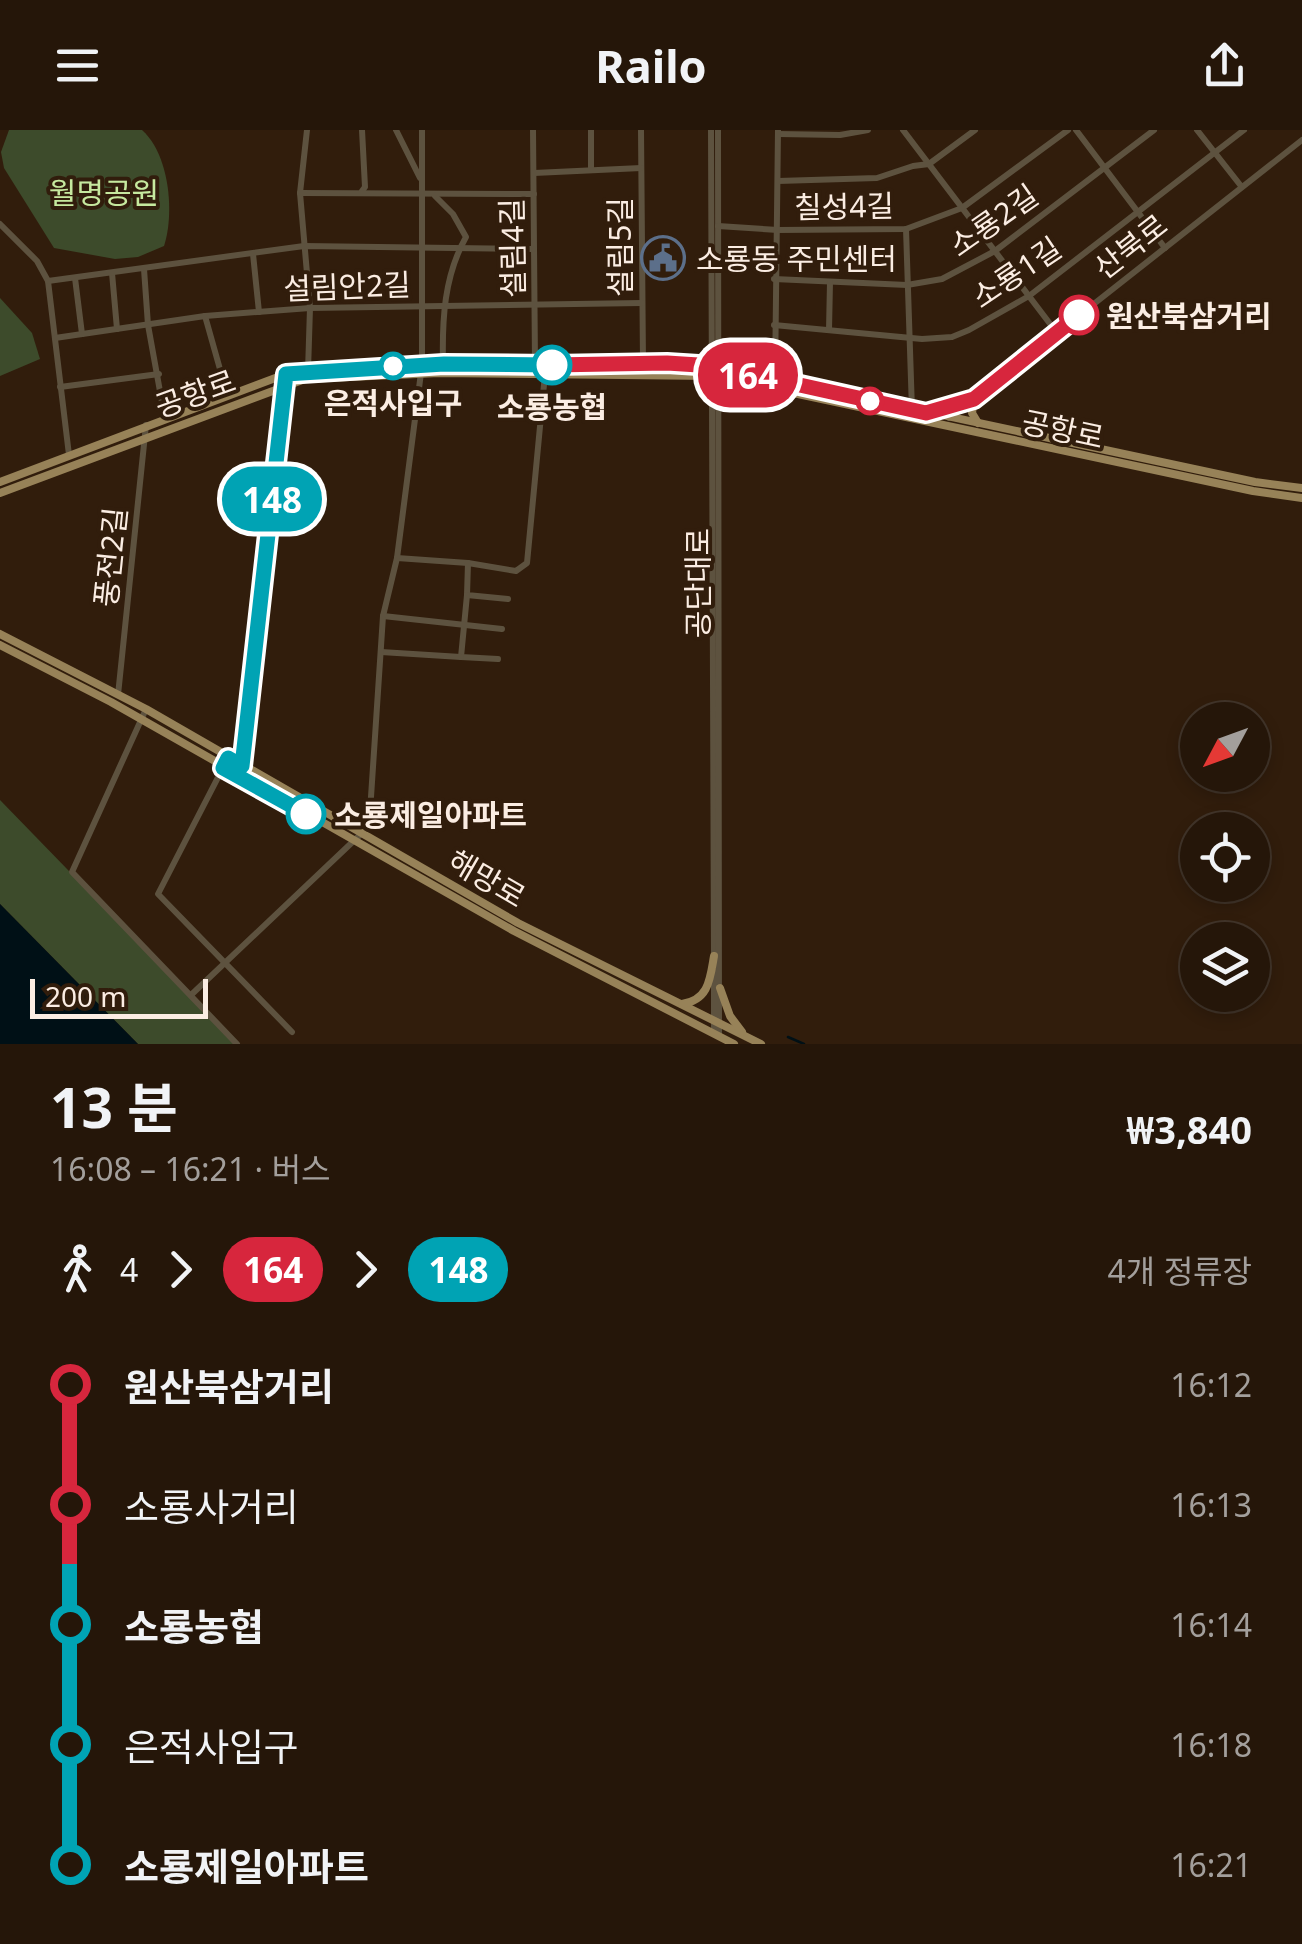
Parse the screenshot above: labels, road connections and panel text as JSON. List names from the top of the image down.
{
  "streets": {
    "main road": ["공항로", "해망로"],
    "street": [
      "칠성4길",
      "소룡2길",
      "산북로",
      "설림5길",
      "설림4길",
      "소룡1길",
      "설림안2길",
      "풍전2길",
      "공단대로"
    ]
  },
  "crossings": [
    ["칠성4길", "공단대로"],
    ["산북로", "공항로"],
    ["설림5길", "설림안2길"],
    ["설림5길", "공항로"],
    ["설림4길", "설림안2길"],
    ["설림4길", "공항로"],
    ["공항로", "풍전2길"],
    ["공항로", "공단대로"],
    ["풍전2길", "해망로"],
    ["공단대로", "해망로"]
  ],
  "parks": ["월명공원"],
  "places": {
    "public building": ["소룡동 주민센터"],
    "other": [
      "원산북삼거리",
      "소룡농협",
      "은적사입구",
      "소룡제일아파트"
    ]
  },
  "lines": ["bus line 164", "bus line 148"],
  "scale_bar": "200 m",
  "north": "bottom left",
  "page": {
    "header": "Railo",
    "on_map": ["164", "148"],
    "scale": "200 m",
    "heading": ["13 분", "16:08 – 16:21 · 버스", "₩3,840"],
    "legs": [
      "4",
      "164",
      "148",
      "4개 정류장"
    ],
    "list": [
      {
        "name": "원산북삼거리",
        "value": "16:12"
      },
      {
        "name": "소룡사거리",
        "value": "16:13"
      },
      {
        "name": "소룡농협",
        "value": "16:14"
      },
      {
        "name": "은적사입구",
        "value": "16:18"
      },
      {
        "name": "소룡제일아파트",
        "value": "16:21"
      }
    ]
  }
}
